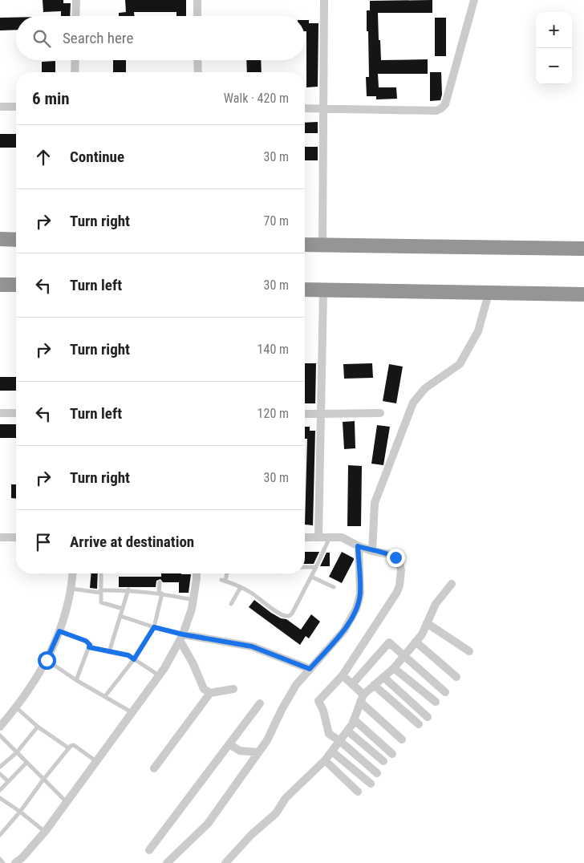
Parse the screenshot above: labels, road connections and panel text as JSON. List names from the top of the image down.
{
  "page": {
    "map_buttons": ["+", "−"],
    "search": "Search here",
    "heading": ["6 min", "Walk · 420 m"],
    "list": [
      ["Continue", "30 m"],
      ["Turn right", "70 m"],
      ["Turn left", "30 m"],
      ["Turn right", "140 m"],
      ["Turn left", "120 m"],
      ["Turn right", "30 m"],
      "Arrive at destination"
    ]
  }
}
